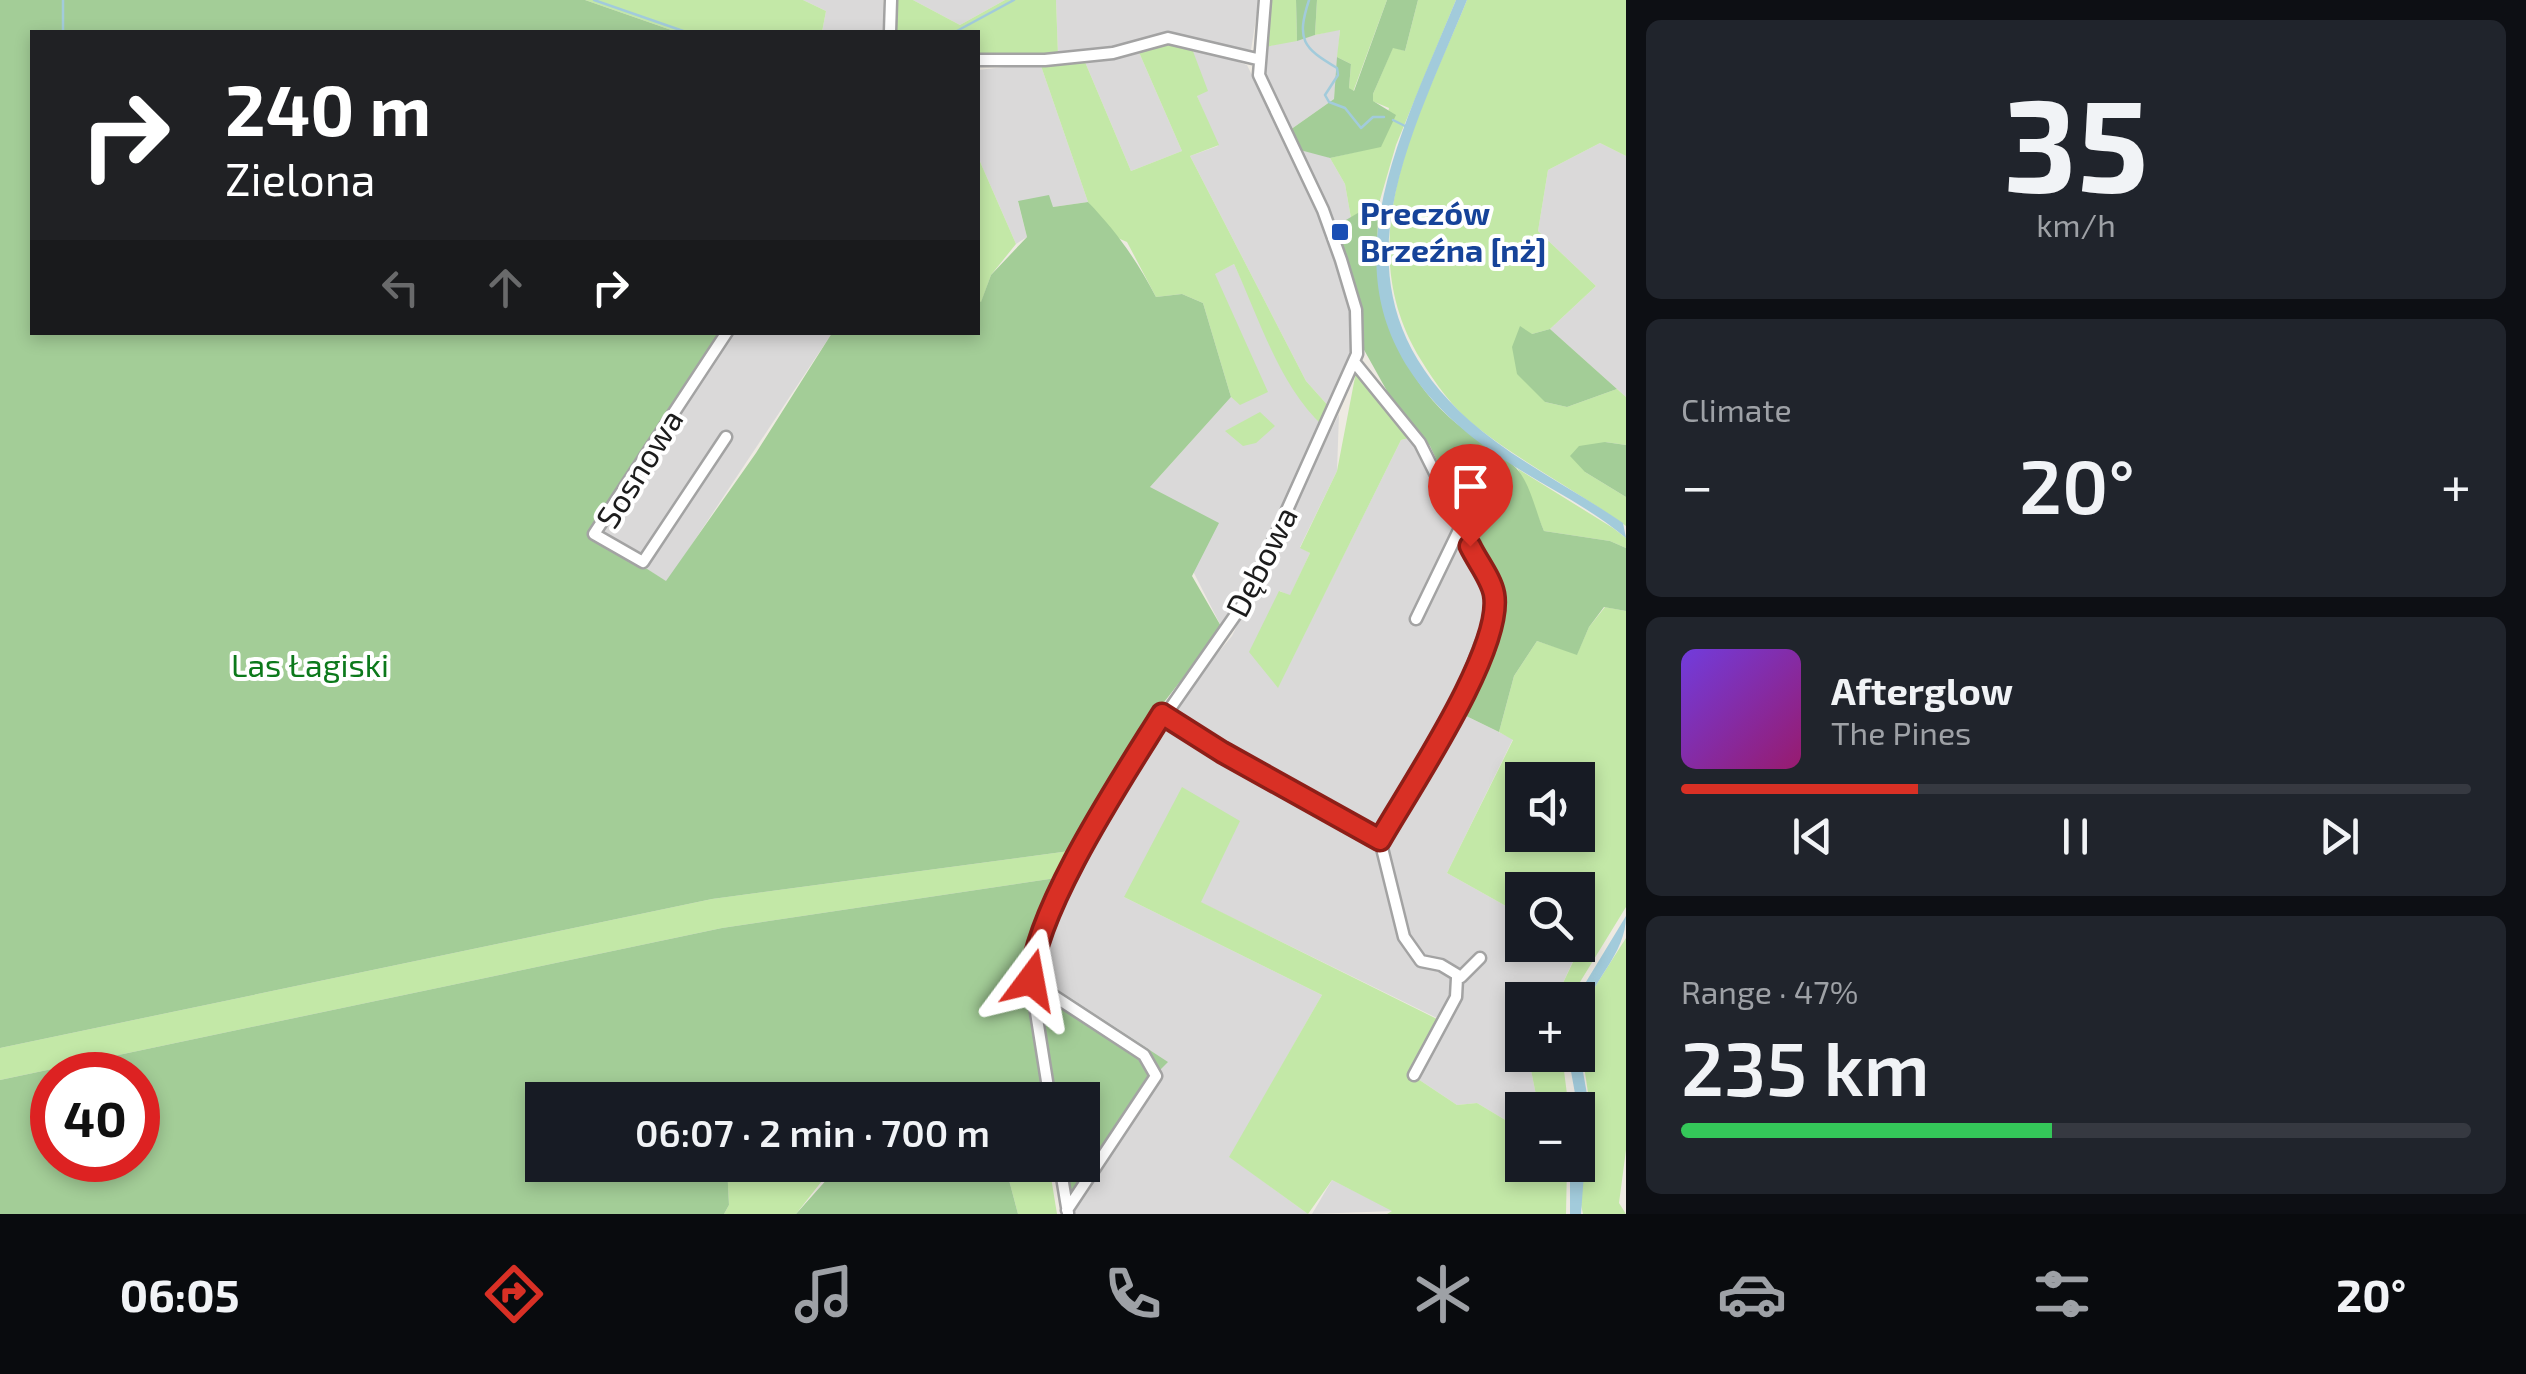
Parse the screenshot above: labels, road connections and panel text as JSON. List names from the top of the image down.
{
  "streets": {
    "street": ["Sosnowa", "Dębowa"]
  },
  "parks": ["Las Łagiski"],
  "places": {
    "transit": ["Preczów Brzeźna [nż]"]
  },
  "page": {
    "tile": [
      ["35", "km/h"],
      "Climate",
      ["Range · 47%", "235 km"]
    ],
    "turn": ["240 m", "Zielona"],
    "heat": ["−", "20°", "+"],
    "song": ["Afterglow", "The Pines"],
    "map_buttons": ["+", "−"],
    "limit": "40",
    "trip": "06:07 · 2 min · 700 m",
    "tabs": ["06:05", "20°"]
  }
}
